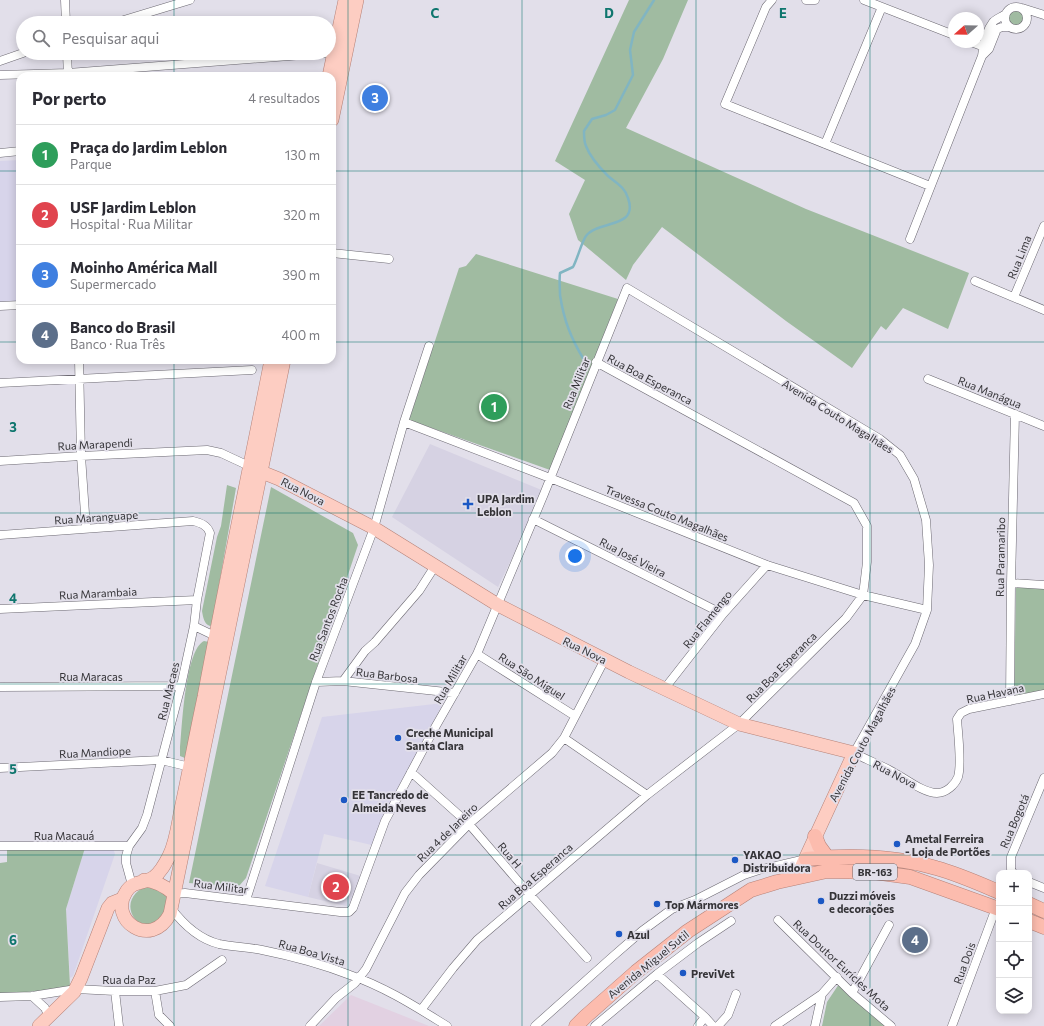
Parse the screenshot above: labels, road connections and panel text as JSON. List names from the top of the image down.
{
  "streets": {
    "highway": ["BR-163", "Avenida Miguel Sutil"],
    "main road": ["Avenida Couto Magalhães", "Rua Nova"],
    "street": [
      "Rua Lima",
      "Rua Boa Esperanca",
      "Rua Militar",
      "Rua Manágua",
      "Rua Marapendi",
      "Travessa Couto Magalhães",
      "Rua Maranguape",
      "Rua José Vieira",
      "Rua Paramaribo",
      "Rua Marambaia",
      "Rua Santos Rocha",
      "Rua Flamengo",
      "Rua Barbosa",
      "Rua Maracas",
      "Rua São Miguel",
      "Rua Macaes",
      "Rua Havana",
      "Rua Mandiope",
      "Rua Bogotá",
      "Rua 4 de Janeiro",
      "Rua Macauá",
      "Rua H",
      "Rua Boa Vista",
      "Rua Dois",
      "Rua Doutor Eurícles Mota",
      "Rua da Paz"
    ]
  },
  "crossings": [
    ["Rua Boa Esperanca", "Rua Militar"],
    ["Rua Boa Esperanca", "Rua Nova"],
    ["Rua Boa Esperanca", "Travessa Couto Magalhães"],
    ["Rua Boa Esperanca", "Rua H"],
    ["Rua Boa Esperanca", "Rua Boa Vista"],
    ["Rua Militar", "Avenida Couto Magalhães"],
    ["Rua Militar", "Rua Nova"],
    ["Rua Militar", "Travessa Couto Magalhães"],
    ["Rua Militar", "Rua José Vieira"],
    ["Rua Militar", "Rua Santos Rocha"],
    ["Rua Militar", "Rua Barbosa"],
    ["Rua Militar", "Rua São Miguel"],
    ["Rua Militar", "Rua H"],
    ["Rua Militar", "Rua Boa Vista"],
    ["Rua Manágua", "Rua Paramaribo"],
    ["Avenida Couto Magalhães", "Rua Nova"],
    ["Avenida Couto Magalhães", "Travessa Couto Magalhães"],
    ["Avenida Couto Magalhães", "BR-163"],
    ["Avenida Couto Magalhães", "Avenida Miguel Sutil"],
    ["Rua Marapendi", "Rua Nova"],
    ["Rua Nova", "Rua Santos Rocha"],
    ["Rua Nova", "Rua Flamengo"],
    ["Rua Nova", "Rua Havana"],
    ["Rua Nova", "Rua 4 de Janeiro"],
    ["Travessa Couto Magalhães", "Rua Santos Rocha"],
    ["Travessa Couto Magalhães", "Rua Flamengo"],
    ["Rua Maranguape", "Rua Macaes"],
    ["Rua José Vieira", "Rua Flamengo"],
    ["Rua Paramaribo", "Rua Havana"],
    ["Rua Marambaia", "Rua Macaes"],
    ["Rua Santos Rocha", "Rua Barbosa"],
    ["Rua Maracas", "Rua Macaes"],
    ["Rua São Miguel", "Rua 4 de Janeiro"],
    ["Rua Macaes", "Rua Mandiope"],
    ["Rua Macaes", "Rua Macauá"],
    ["Rua 4 de Janeiro", "Rua H"],
    ["Rua 4 de Janeiro", "Rua Boa Vista"]
  ],
  "places": {
    "health": ["UPA Jardim Leblon"],
    "other": [
      "Creche Municipal Santa Clara",
      "EE Tancredo de Almeida Neves",
      "Ametal Ferreira - Loja de Portões",
      "YAKAO Distribuidora",
      "Duzzi móveis e decorações",
      "Top Mármores",
      "Azul",
      "PreviVet"
    ]
  },
  "north": "left",
  "page": {
    "search": "Pesquisar aqui",
    "heading": ["Por perto", "4 resultados"],
    "pins": [
      "3",
      "1",
      "2",
      "4"
    ],
    "list": [
      {
        "mark": "1",
        "name": "Praça do Jardim Leblon",
        "note": "Parque",
        "value": "130 m"
      },
      {
        "mark": "2",
        "name": "USF Jardim Leblon",
        "note": "Hospital · Rua Militar",
        "value": "320 m"
      },
      {
        "mark": "3",
        "name": "Moinho América Mall",
        "note": "Supermercado",
        "value": "390 m"
      },
      {
        "mark": "4",
        "name": "Banco do Brasil",
        "note": "Banco · Rua Três",
        "value": "400 m"
      }
    ],
    "map_buttons": ["+", "−"]
  },
  "grid": {
    "columns": ["C", "D", "E"],
    "rows": [
      "3",
      "4",
      "5",
      "6"
    ]
  }
}
